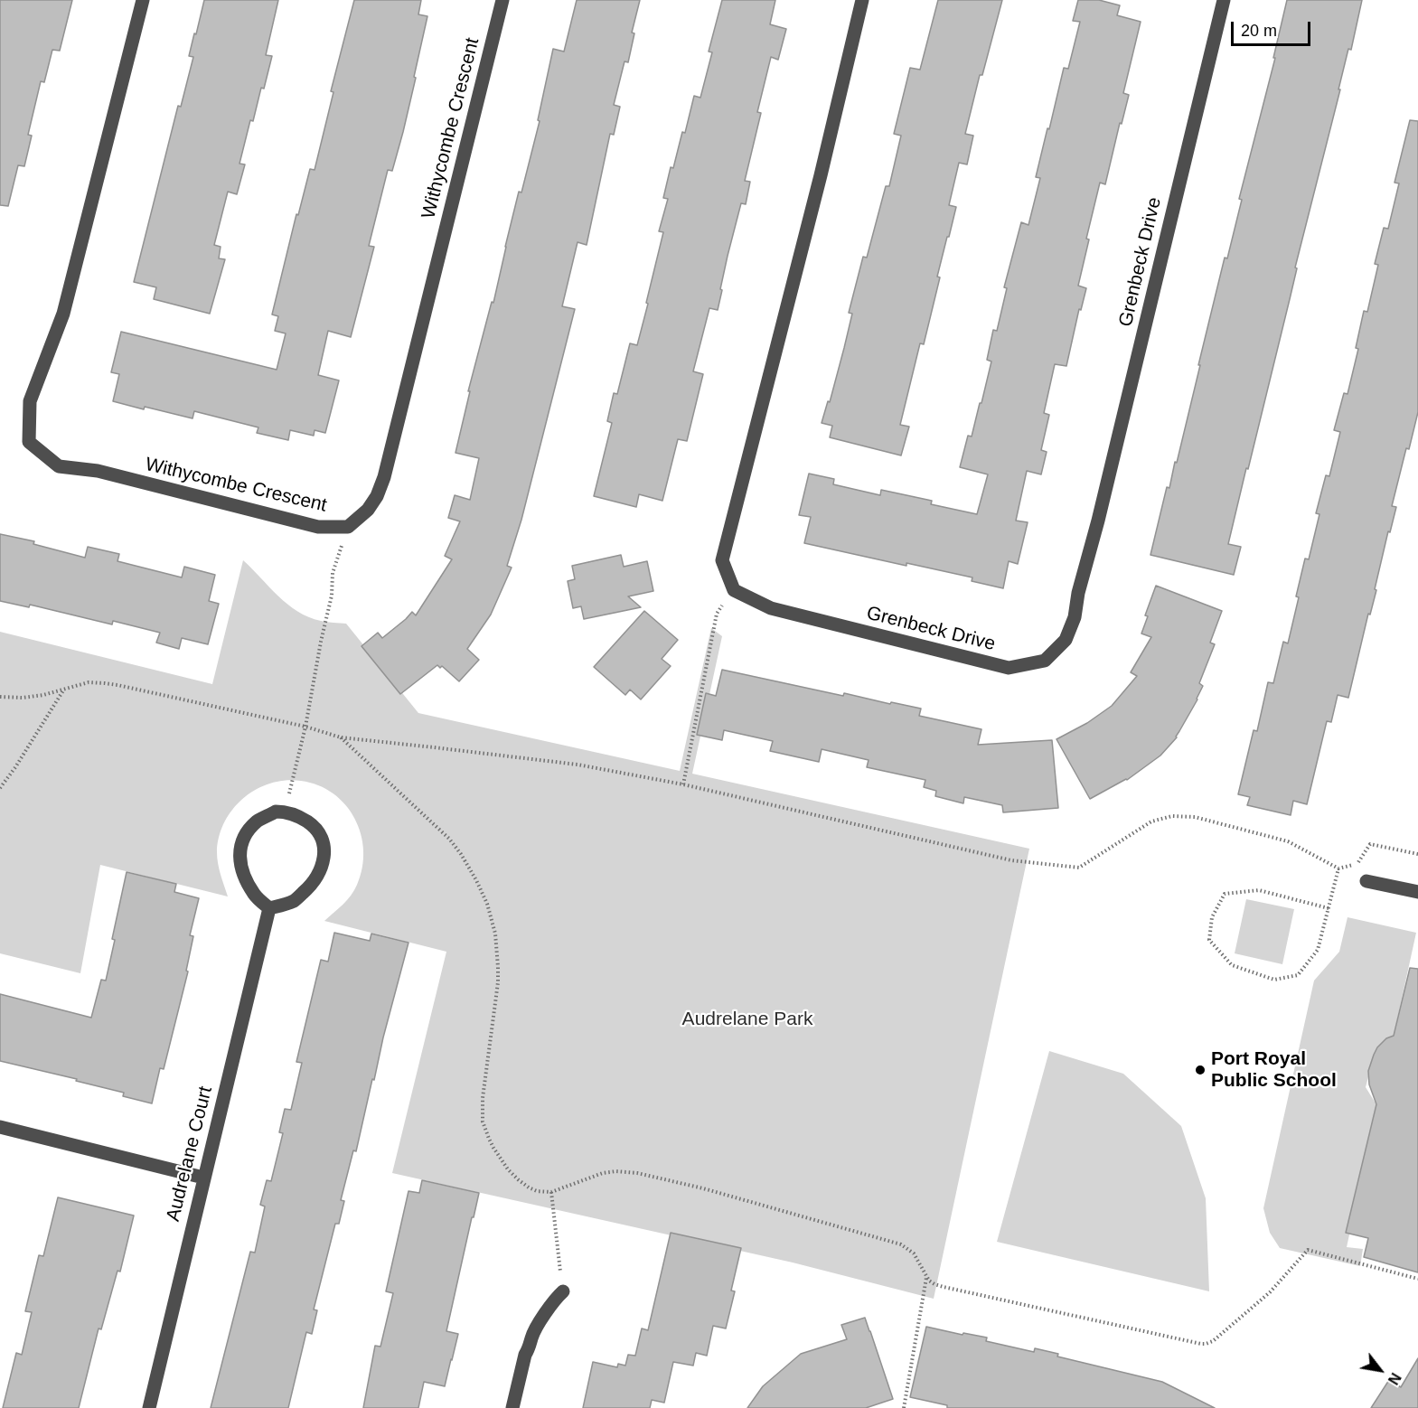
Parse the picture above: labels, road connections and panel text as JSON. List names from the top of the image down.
{
  "streets": {
    "street": ["Withycombe Crescent", "Grenbeck Drive", "Audrelane Court"]
  },
  "parks": ["Audrelane Park"],
  "places": ["Port Royal Public School"],
  "scale_bar": "20 m",
  "north": "bottom right"
}
